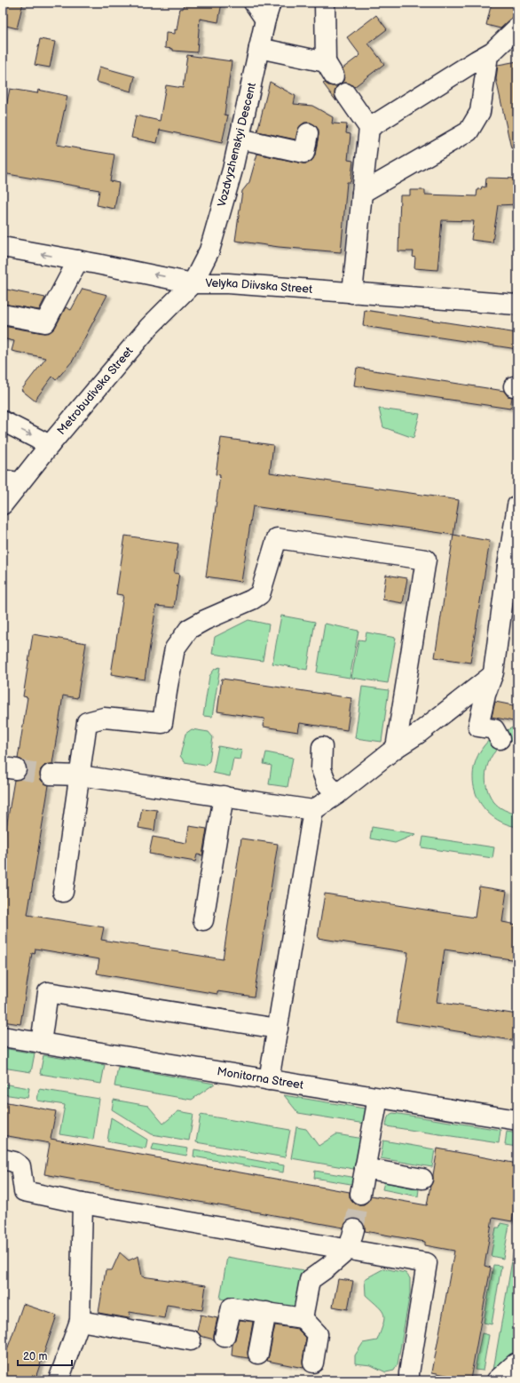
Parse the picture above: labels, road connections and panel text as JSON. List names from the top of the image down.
{
  "streets": {
    "street": [
      "Vozdvyzhenskyi Descent",
      "Velyka Diivska Street",
      "Metrobudivska Street",
      "Monitorna Street"
    ]
  },
  "crossings": [
    ["Vozdvyzhenskyi Descent", "Velyka Diivska Street"],
    ["Vozdvyzhenskyi Descent", "Metrobudivska Street"],
    ["Velyka Diivska Street", "Metrobudivska Street"]
  ],
  "one_way": ["Velyka Diivska Street"],
  "scale_bar": "20 m"
}
